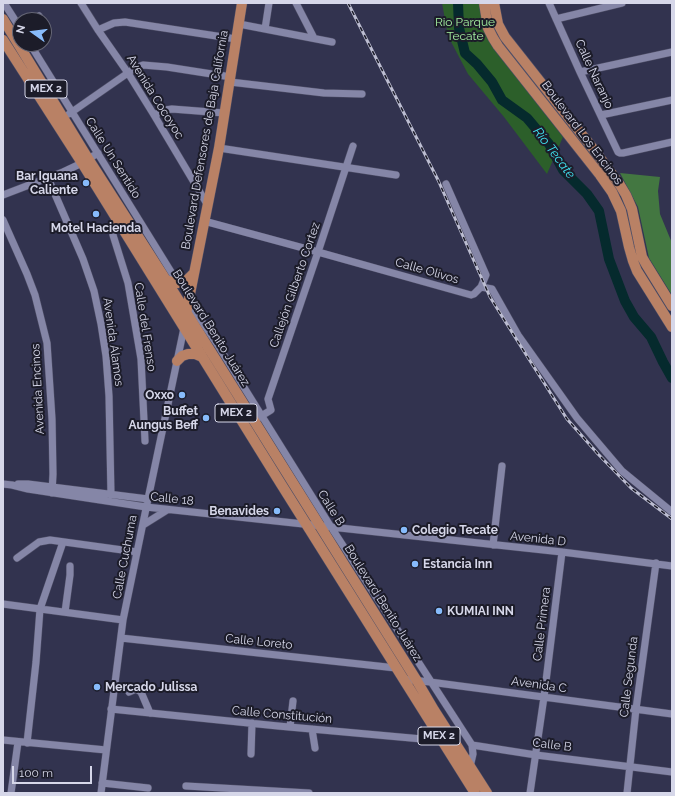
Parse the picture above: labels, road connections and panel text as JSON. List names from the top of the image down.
{
  "streets": {
    "main road": [
      "MEX 2",
      "Boulevard Los Encinos",
      "Boulevard Defensores de Baja California",
      "Boulevard Benito Juárez"
    ],
    "street": [
      "Calle Naranjo",
      "Avenida Cocoyoc",
      "Calle Un Sentido",
      "Calle Olivos",
      "Callejón Gilberto Cortez",
      "Calle del Frenso",
      "Avenida Álamos",
      "Avenida Encinos",
      "Calle 18",
      "Calle B",
      "Avenida D",
      "Calle Cuchuma",
      "Calle Primera",
      "Calle Loreto",
      "Calle Segunda",
      "Avenida C",
      "Calle Constitución"
    ]
  },
  "crossings": [
    ["Avenida Cocoyoc", "Boulevard Defensores de Baja California"],
    ["Boulevard Defensores de Baja California", "Calle Olivos"],
    ["Boulevard Defensores de Baja California", "Boulevard Benito Juárez"],
    ["Boulevard Defensores de Baja California", "Calle Cuchuma"],
    ["Calle Un Sentido", "Boulevard Benito Juárez"],
    ["Calle Olivos", "Callejón Gilberto Cortez"],
    ["Callejón Gilberto Cortez", "Boulevard Benito Juárez"],
    ["Calle del Frenso", "Boulevard Benito Juárez"],
    ["Boulevard Benito Juárez", "Calle 18"],
    ["Boulevard Benito Juárez", "Calle B"],
    ["Boulevard Benito Juárez", "Avenida D"],
    ["Boulevard Benito Juárez", "Calle Cuchuma"],
    ["Boulevard Benito Juárez", "Calle Loreto"],
    ["Boulevard Benito Juárez", "Avenida C"],
    ["Boulevard Benito Juárez", "Calle Constitución"],
    ["Avenida Álamos", "Calle 18"],
    ["Avenida Encinos", "Calle 18"],
    ["Calle 18", "Calle B"],
    ["Calle 18", "Avenida D"],
    ["Calle 18", "Calle Cuchuma"],
    ["Calle B", "Avenida D"],
    ["Calle B", "Calle Primera"],
    ["Calle B", "Calle Segunda"],
    ["Calle B", "Avenida C"],
    ["Avenida D", "Calle Primera"],
    ["Avenida D", "Calle Segunda"],
    ["Calle Cuchuma", "Calle Loreto"],
    ["Calle Cuchuma", "Calle Constitución"],
    ["Calle Primera", "Avenida C"],
    ["Calle Segunda", "Avenida C"]
  ],
  "water": ["Río Tecate"],
  "parks": ["Rio Parque Tecate"],
  "places": [
    "Bar Iguana Caliente",
    "Motel Hacienda",
    "Oxxo",
    "Buffet Aungus Beff",
    "Benavides",
    "Colegio Tecate",
    "Estancia Inn",
    "KUMIAI INN",
    "Mercado Julissa"
  ],
  "scale_bar": "100 m",
  "north": "left"
}
